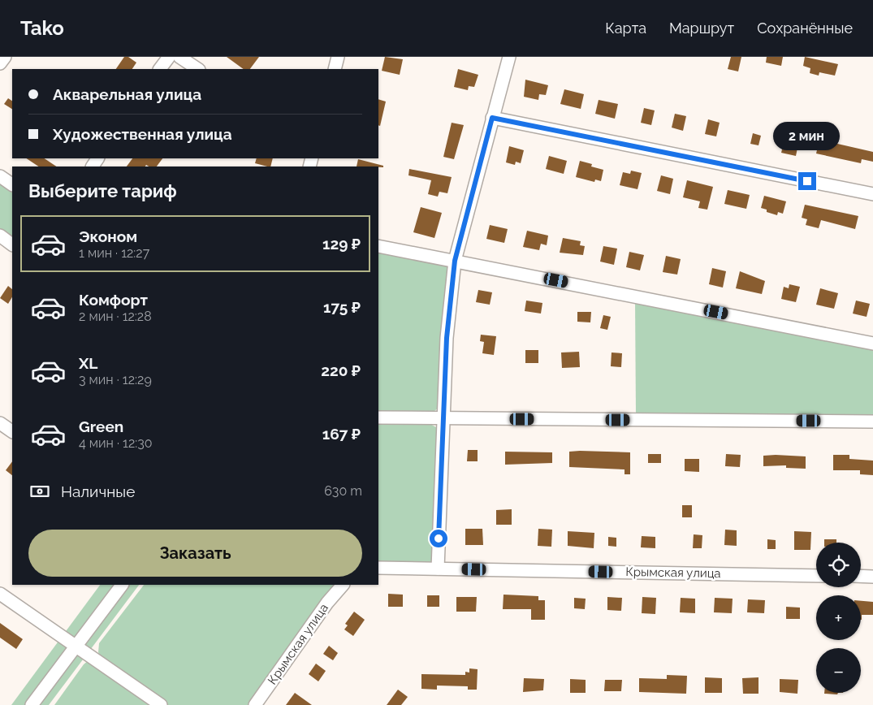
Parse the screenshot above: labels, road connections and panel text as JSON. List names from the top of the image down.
{
  "streets": {
    "street": ["Крымская улица"]
  },
  "page": {
    "header": "Tako",
    "nav": ["Карта", "Маршрут", "Сохранённые"],
    "banner": ["Акварельная улица", "Художественная улица"],
    "bubble": "2 мин",
    "heading": "Выберите тариф",
    "list": [
      {
        "name": "Эконом",
        "note": "1 мин · 12:27",
        "value": "129 ₽"
      },
      {
        "name": "Комфорт",
        "note": "2 мин · 12:28",
        "value": "175 ₽"
      },
      {
        "name": "XL",
        "note": "3 мин · 12:29",
        "value": "220 ₽"
      },
      {
        "name": "Green",
        "note": "4 мин · 12:30",
        "value": "167 ₽"
      }
    ],
    "pay": ["Наличные", "630 m"],
    "buttons": "Заказать",
    "map_buttons": ["+", "−"]
  }
}
